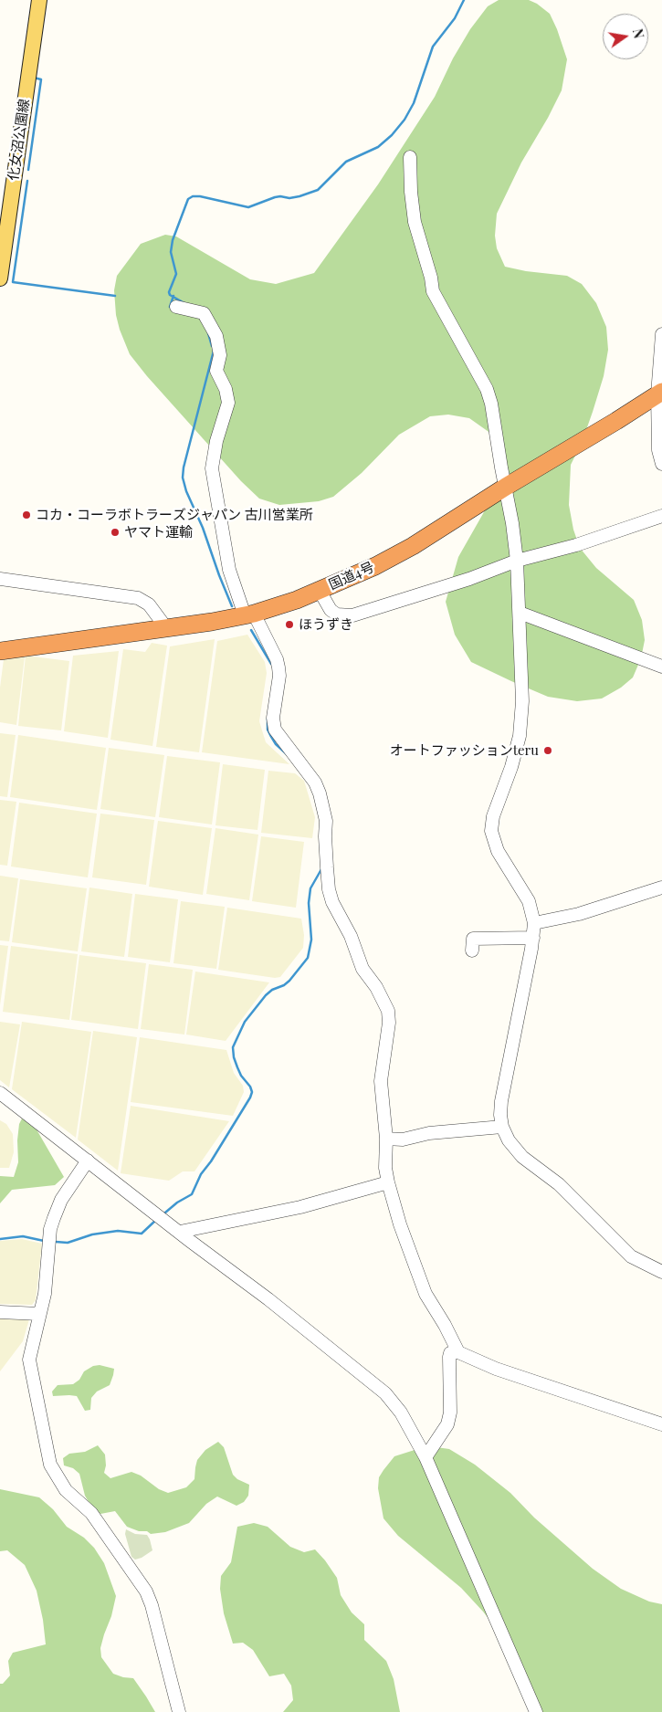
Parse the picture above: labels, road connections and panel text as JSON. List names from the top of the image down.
{
  "streets": {
    "highway": ["国道4号"],
    "main road": ["化女沼公園線"]
  },
  "places": [
    "コカ・コーラボトラーズジャパン 古川営業所",
    "ヤマト運輸",
    "ほうずき",
    "オートファッションteru"
  ],
  "north": "right"
}
